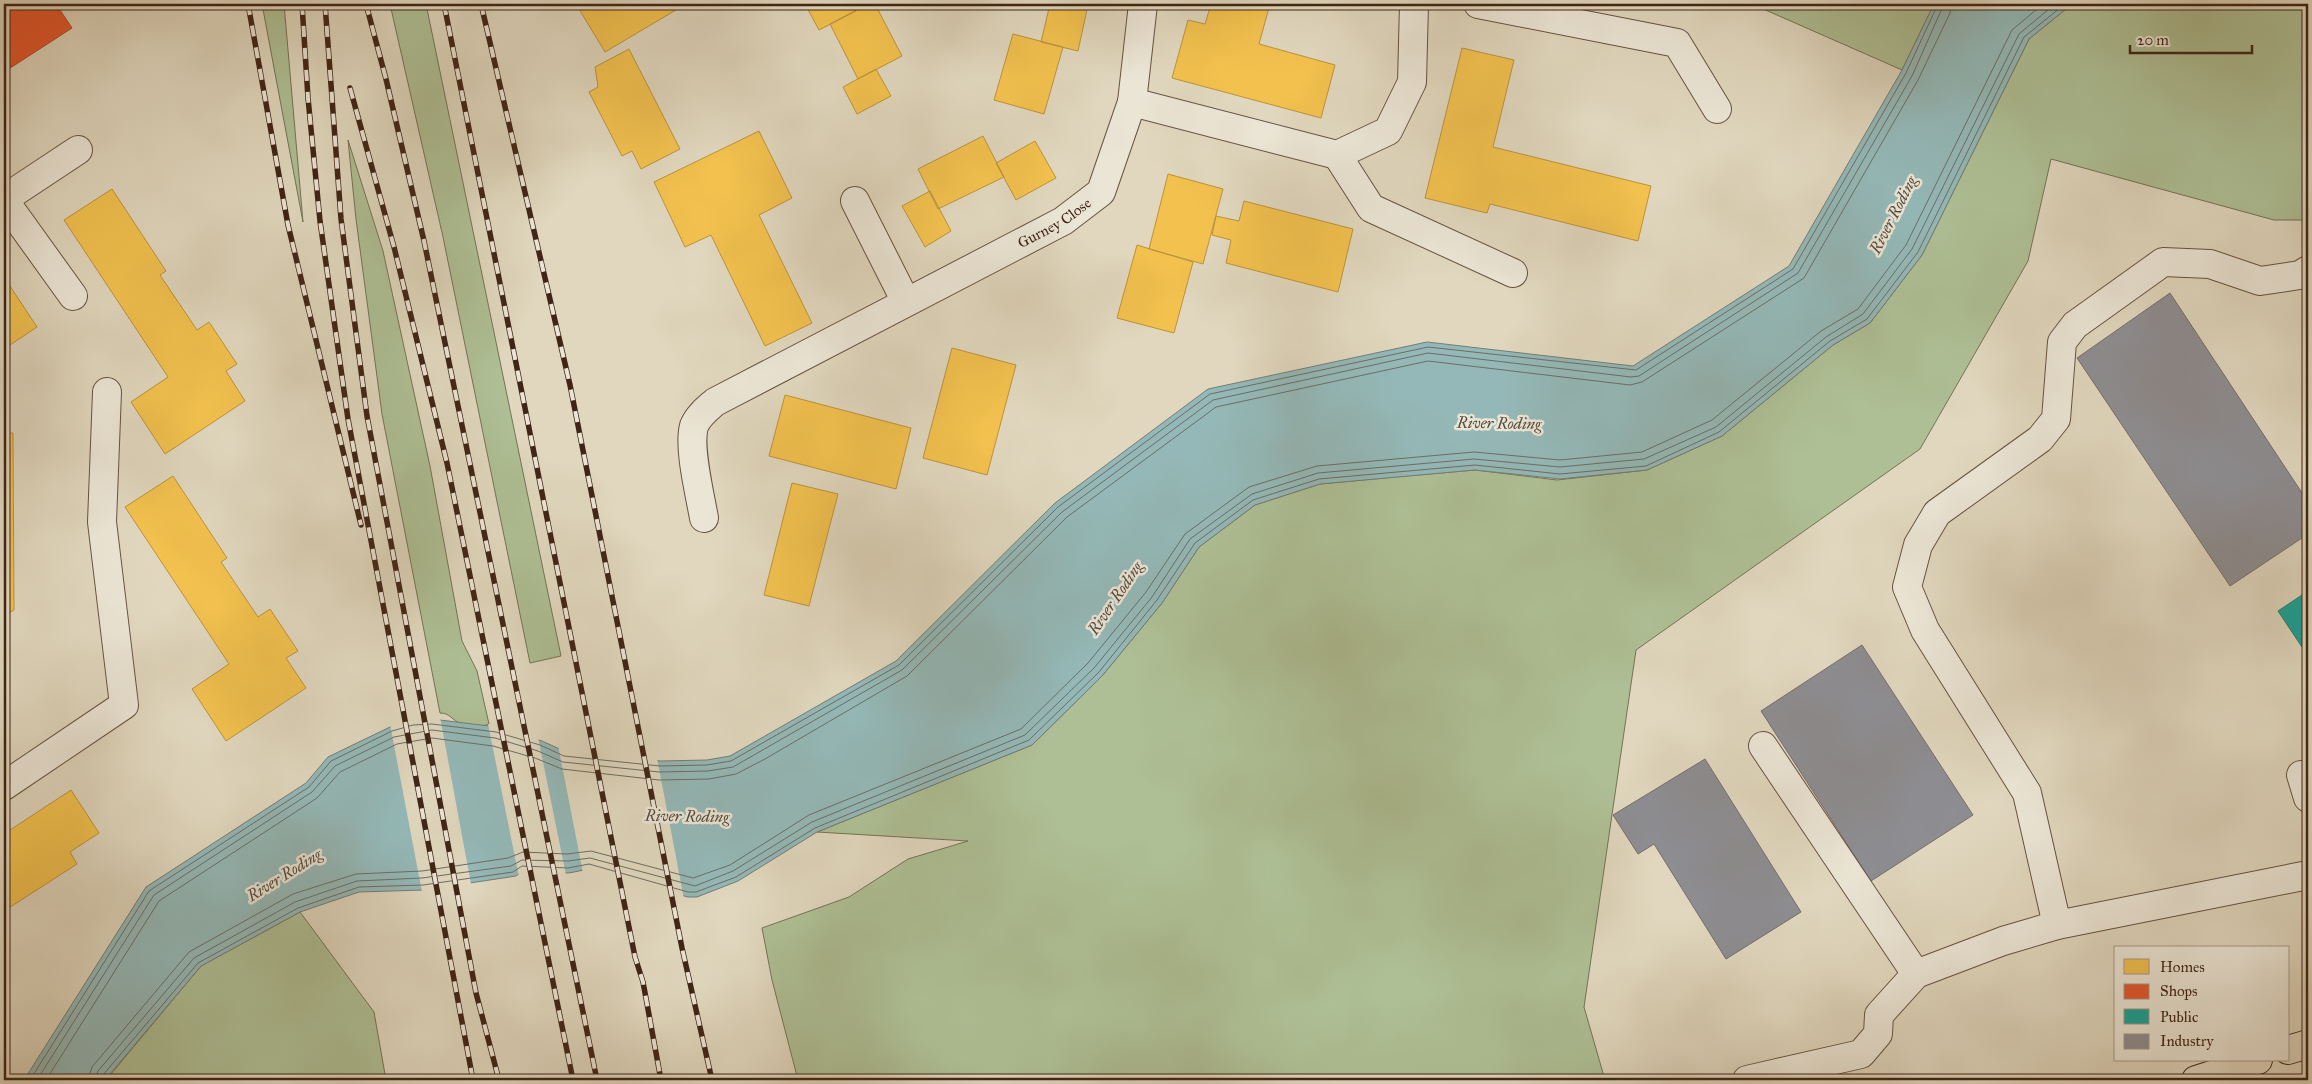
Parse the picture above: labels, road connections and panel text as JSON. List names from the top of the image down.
{
  "streets": {
    "street": ["Gurney Close"]
  },
  "water": ["River Roding"],
  "legend": [
    "Homes",
    "Shops",
    "Public",
    "Industry"
  ],
  "scale_bar": "20 m"
}
